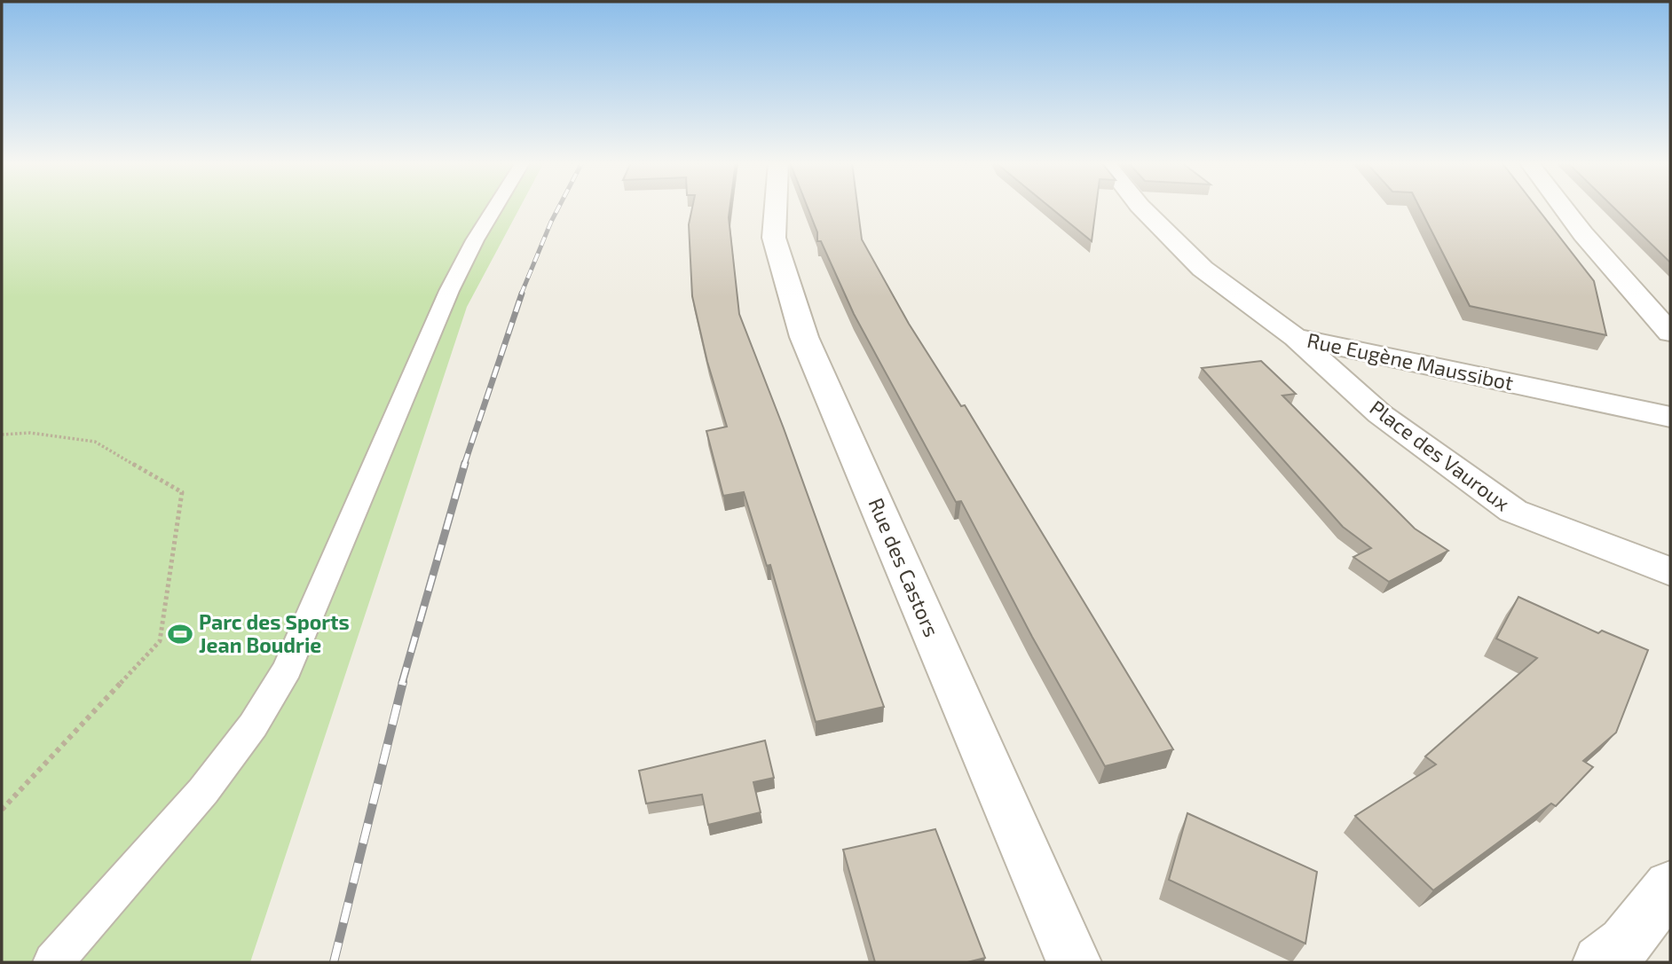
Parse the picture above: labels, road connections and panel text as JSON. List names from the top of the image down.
{
  "streets": {
    "street": ["Rue Eugène Maussibot", "Place des Vauroux", "Rue des Castors"]
  },
  "crossings": [
    ["Rue Eugène Maussibot", "Place des Vauroux"]
  ],
  "places": {
    "sports": ["Parc des Sports Jean Boudrie"]
  }
}
